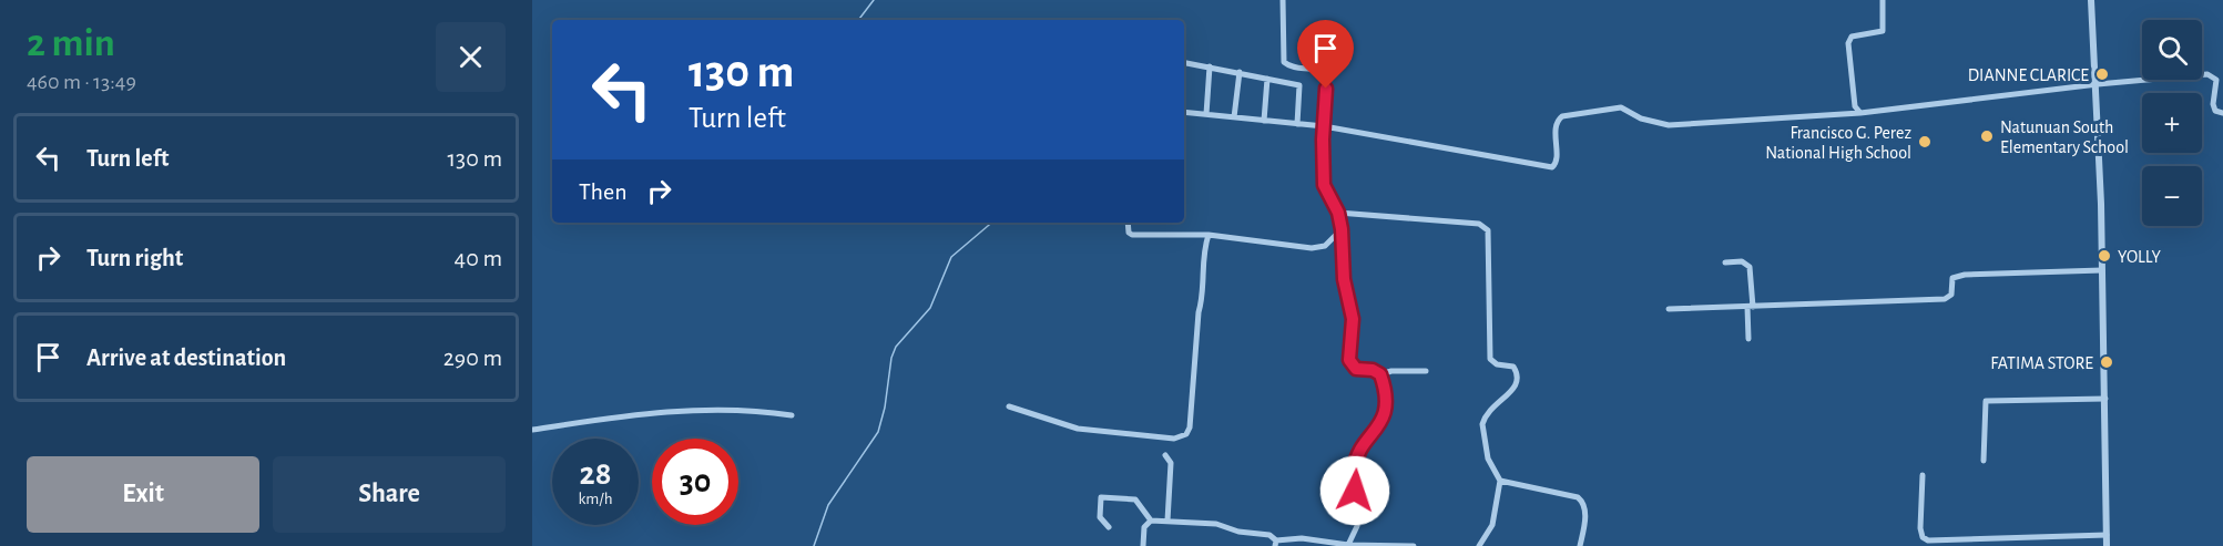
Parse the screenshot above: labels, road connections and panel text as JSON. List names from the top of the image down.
{
  "places": [
    "DIANNE CLARICE",
    "Natunuan South Elementary School",
    "Francisco G. Perez National High School",
    "YOLLY",
    "FATIMA STORE"
  ],
  "page": {
    "heading": ["2 min", "460 m · 13:49"],
    "map_buttons": ["+", "−"],
    "turn": ["130 m", "Turn left"],
    "list": [
      {
        "name": "Turn left",
        "value": "130 m"
      },
      {
        "name": "Turn right",
        "value": "40 m"
      },
      {
        "name": "Arrive at destination",
        "value": "290 m"
      }
    ],
    "then": "Then",
    "speed": "28 km/h",
    "limit": "30",
    "buttons": ["Exit", "Share"]
  }
}
